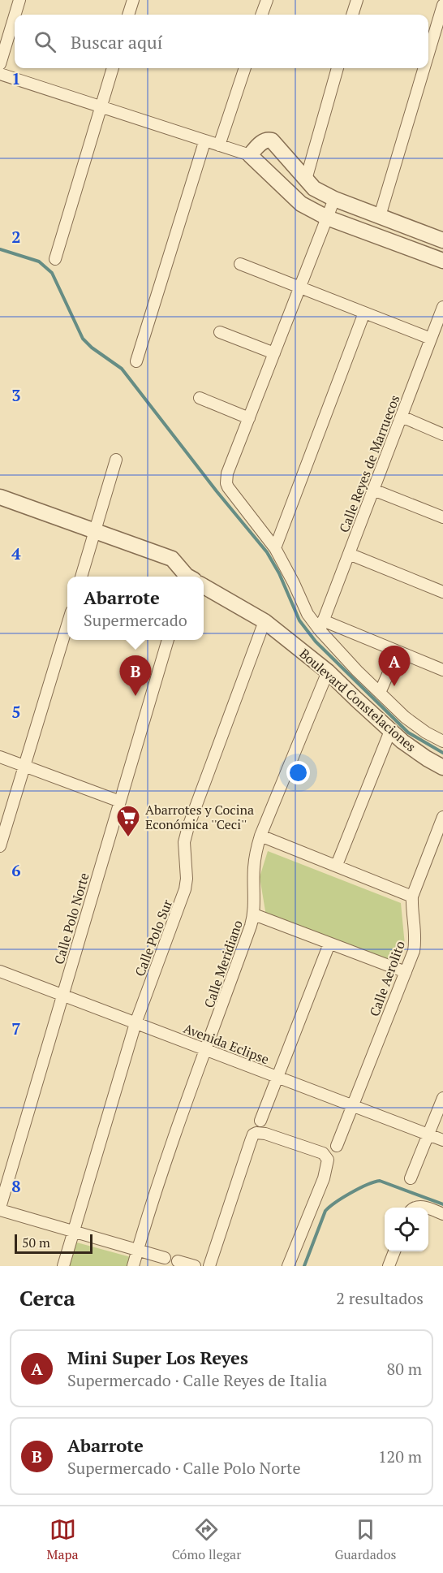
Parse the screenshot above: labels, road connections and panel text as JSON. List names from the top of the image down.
{
  "streets": {
    "street": [
      "Calle Reyes de Marruecos",
      "Boulevard Constelaciones",
      "Calle Polo Norte",
      "Calle Polo Sur",
      "Calle Meridiano",
      "Calle Aerolito",
      "Avenida Eclipse"
    ]
  },
  "crossings": [
    ["Calle Reyes de Marruecos", "Boulevard Constelaciones"],
    ["Boulevard Constelaciones", "Calle Polo Sur"],
    ["Boulevard Constelaciones", "Calle Meridiano"],
    ["Calle Polo Norte", "Avenida Eclipse"],
    ["Calle Polo Sur", "Avenida Eclipse"],
    ["Calle Meridiano", "Avenida Eclipse"],
    ["Calle Aerolito", "Avenida Eclipse"]
  ],
  "places": {
    "supermarket": ["Abarrotes y Cocina Económica ''Ceci''"]
  },
  "scale_bar": "50 m",
  "page": {
    "search": "Buscar aquí",
    "popup": ["Abarrote", "Supermercado"],
    "pins": ["A", "B"],
    "scale": "50 m",
    "heading": ["Cerca", "2 resultados"],
    "list": [
      {
        "mark": "A",
        "name": "Mini Super Los Reyes",
        "note": "Supermercado · Calle Reyes de Italia",
        "value": "80 m"
      },
      {
        "mark": "B",
        "name": "Abarrote",
        "note": "Supermercado · Calle Polo Norte",
        "value": "120 m"
      }
    ],
    "nav": ["Mapa", "Cómo llegar", "Guardados"]
  },
  "grid": {
    "rows": [
      "1",
      "2",
      "3",
      "4",
      "5",
      "6",
      "7",
      "8"
    ]
  }
}
